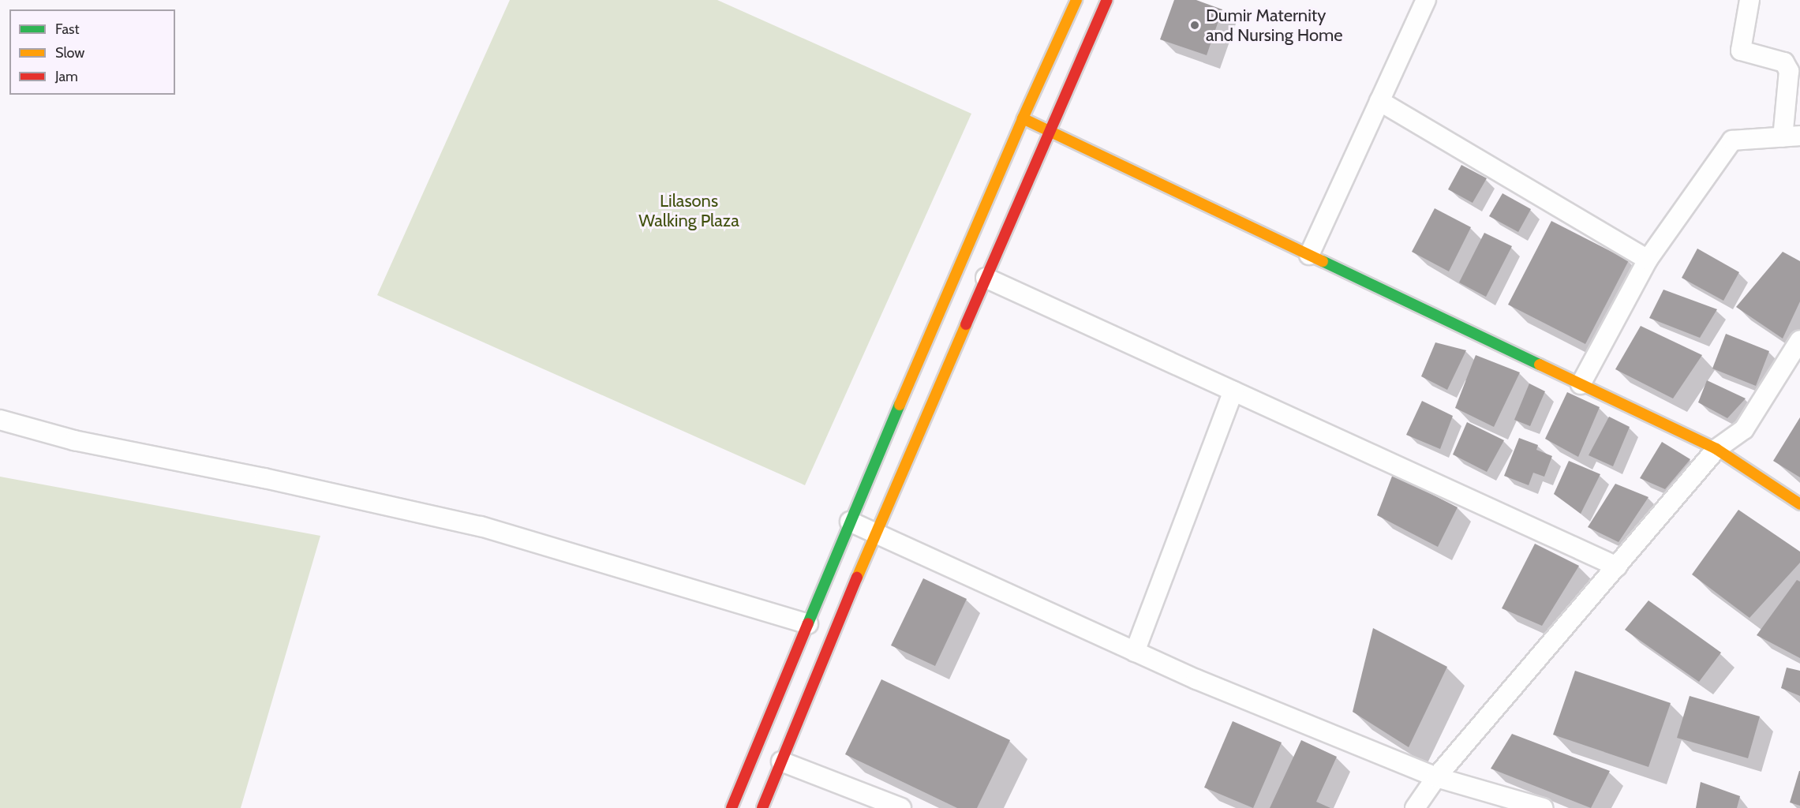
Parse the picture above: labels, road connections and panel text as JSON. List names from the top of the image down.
{
  "parks": ["Lilasons Walking Plaza"],
  "places": ["Dumir Maternity and Nursing Home"],
  "legend": ["Fast", "Slow", "Jam"]
}
